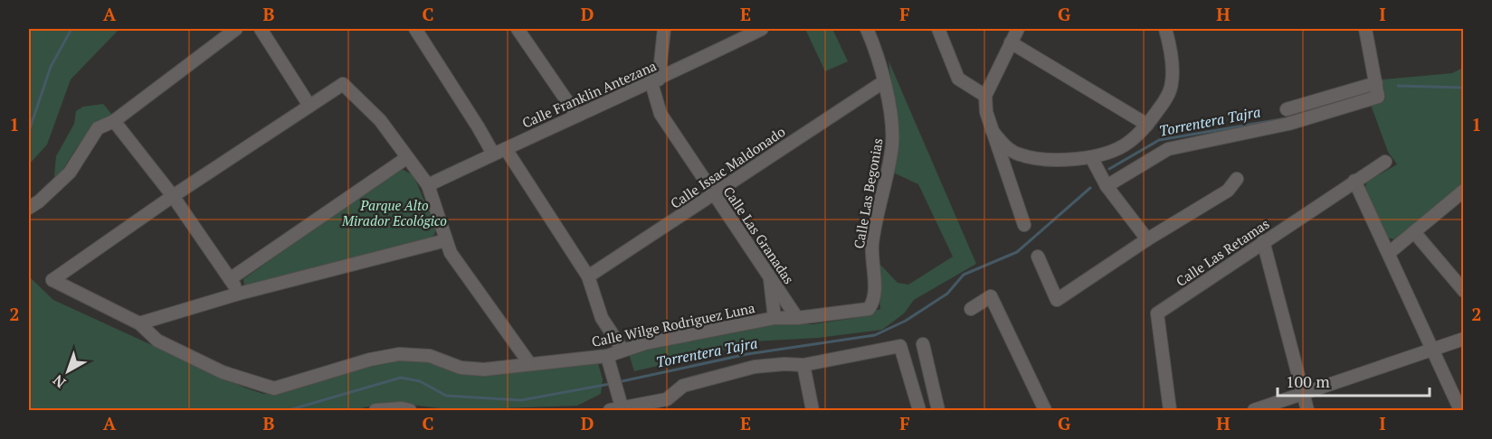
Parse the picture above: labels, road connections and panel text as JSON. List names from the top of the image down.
{
  "streets": {
    "street": [
      "Calle Franklin Antezana",
      "Calle Issac Maldonado",
      "Calle Las Begonias",
      "Calle Las Granadas",
      "Calle Las Retamas",
      "Calle Wilge Rodriguez Luna"
    ]
  },
  "crossings": [
    ["Calle Franklin Antezana", "Calle Las Granadas"],
    ["Calle Issac Maldonado", "Calle Las Begonias"],
    ["Calle Issac Maldonado", "Calle Las Granadas"],
    ["Calle Las Begonias", "Calle Wilge Rodriguez Luna"],
    ["Calle Las Granadas", "Calle Wilge Rodriguez Luna"]
  ],
  "water": ["Torrentera Tajra"],
  "parks": ["Parque Alto Mirador Ecológico"],
  "scale_bar": "100 m",
  "north": "bottom left",
  "grid": {
    "columns": [
      "A",
      "B",
      "C",
      "D",
      "E",
      "F",
      "G",
      "H",
      "I"
    ],
    "rows": ["1", "2"]
  }
}
